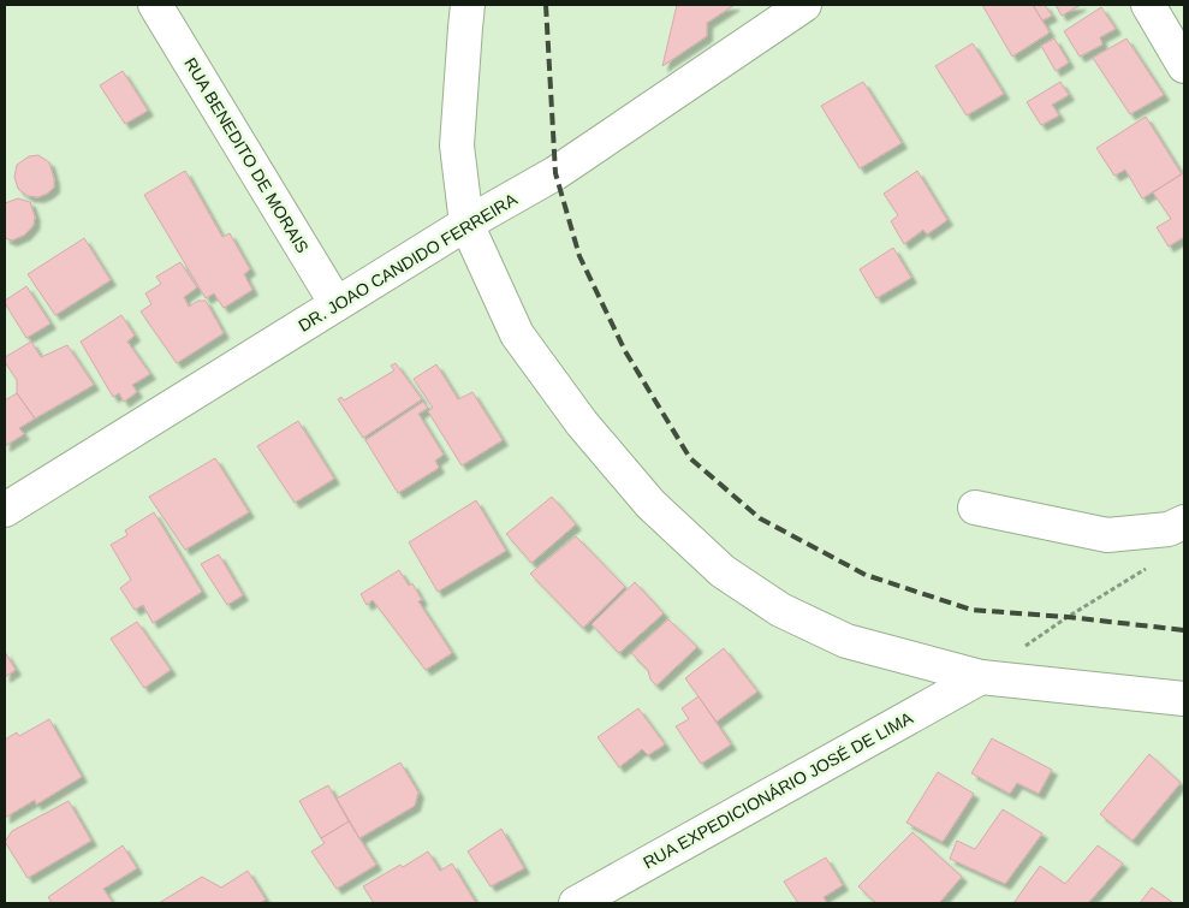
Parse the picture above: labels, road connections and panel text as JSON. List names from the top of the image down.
{
  "streets": {
    "street": ["RUA BENEDITO DE MORAIS", "DR. JOAO CANDIDO FERREIRA", "RUA EXPEDICIONÁRIO JOSÉ DE LIMA"]
  },
  "crossings": [
    ["RUA BENEDITO DE MORAIS", "DR. JOAO CANDIDO FERREIRA"]
  ]
}
